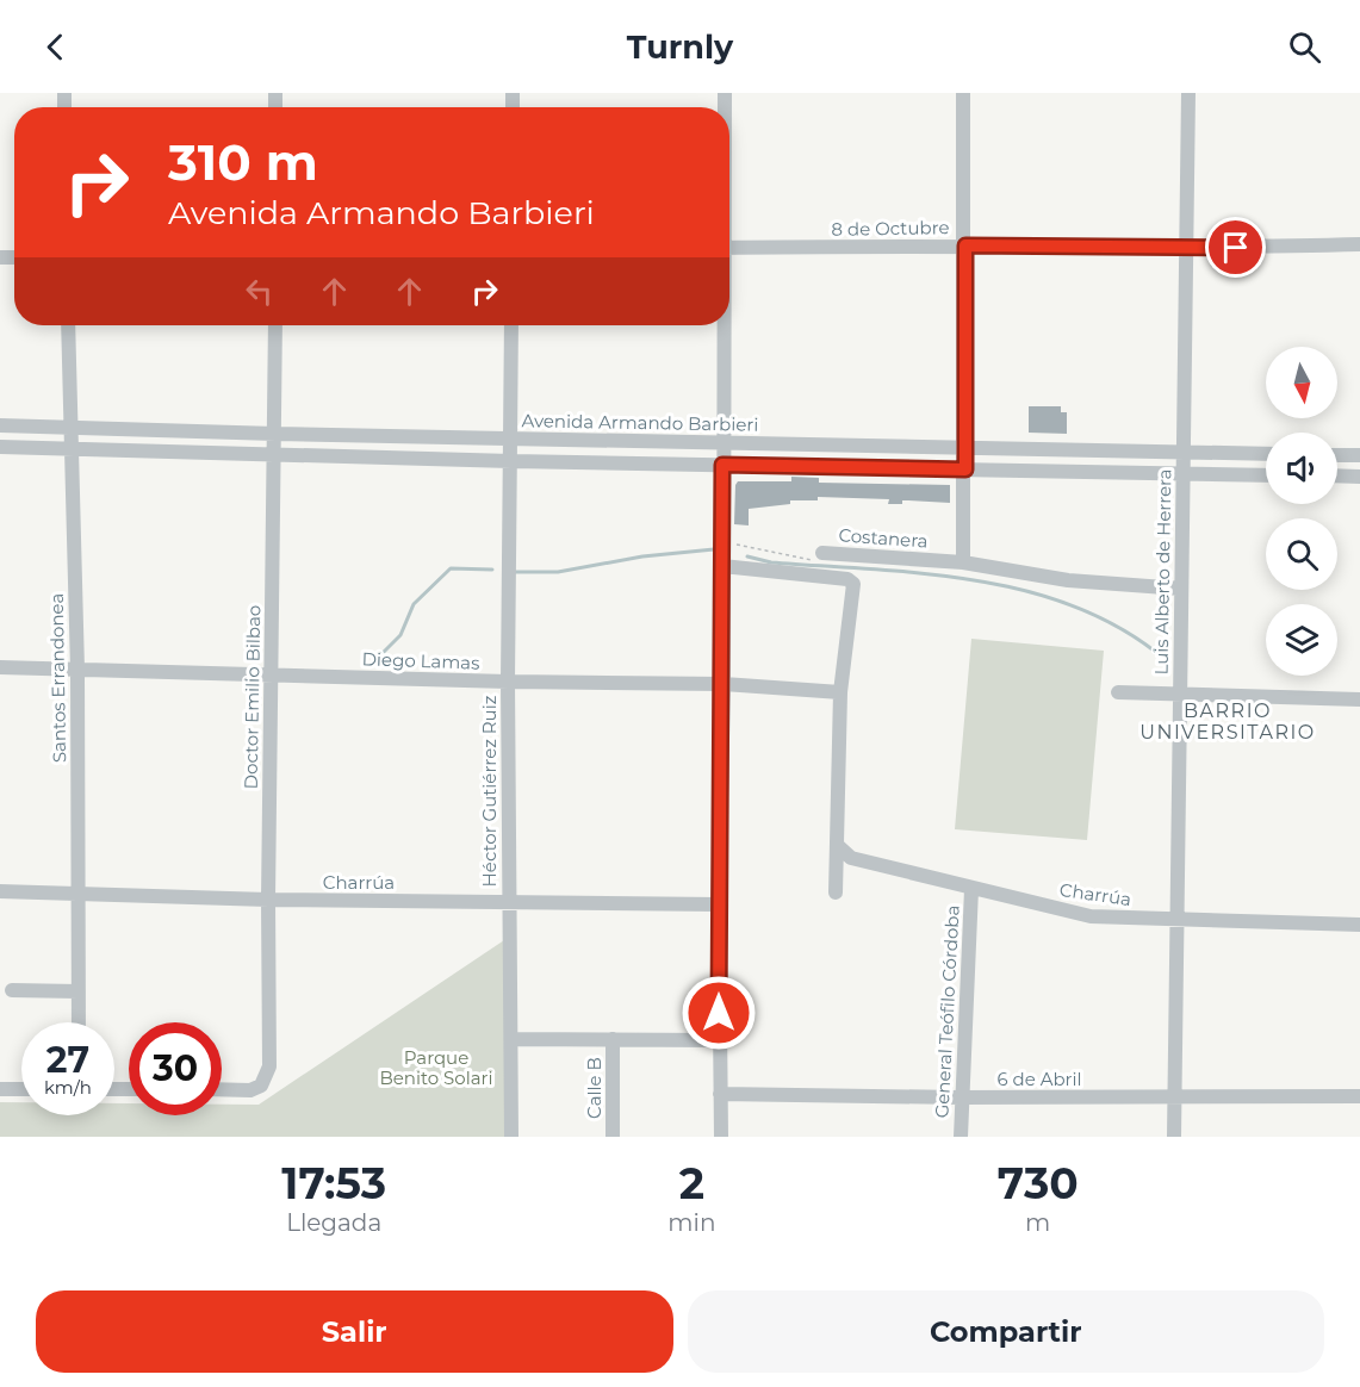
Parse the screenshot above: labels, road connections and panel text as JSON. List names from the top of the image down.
{
  "streets": {
    "street": [
      "8 de Octubre",
      "Avenida Armando Barbieri",
      "Costanera",
      "Luis Alberto de Herrera",
      "Diego Lamas",
      "Santos Errandonea",
      "Doctor Emilio Bilbao",
      "Héctor Gutiérrez Ruiz",
      "Charrúa",
      "General Teófilo Córdoba",
      "6 de Abril",
      "Calle B"
    ]
  },
  "crossings": [
    ["8 de Octubre", "Luis Alberto de Herrera"],
    ["Avenida Armando Barbieri", "Luis Alberto de Herrera"],
    ["Avenida Armando Barbieri", "Santos Errandonea"],
    ["Avenida Armando Barbieri", "Doctor Emilio Bilbao"],
    ["Avenida Armando Barbieri", "Héctor Gutiérrez Ruiz"],
    ["Costanera", "Luis Alberto de Herrera"],
    ["Luis Alberto de Herrera", "Charrúa"],
    ["Luis Alberto de Herrera", "6 de Abril"],
    ["Diego Lamas", "Santos Errandonea"],
    ["Diego Lamas", "Doctor Emilio Bilbao"],
    ["Diego Lamas", "Héctor Gutiérrez Ruiz"],
    ["Santos Errandonea", "Charrúa"],
    ["Doctor Emilio Bilbao", "Charrúa"],
    ["Héctor Gutiérrez Ruiz", "Charrúa"],
    ["Charrúa", "General Teófilo Córdoba"],
    ["General Teófilo Córdoba", "6 de Abril"]
  ],
  "districts": ["BARRIO UNIVERSITARIO"],
  "parks": ["Parque Benito Solari"],
  "north": "bottom",
  "page": {
    "header": "Turnly",
    "turn": ["310 m", "Avenida Armando Barbieri"],
    "speed": "27 km/h",
    "limit": "30",
    "eta": [
      "17:53",
      "Llegada",
      "2",
      "min",
      "730",
      "m"
    ],
    "buttons": ["Salir", "Compartir"]
  }
}
